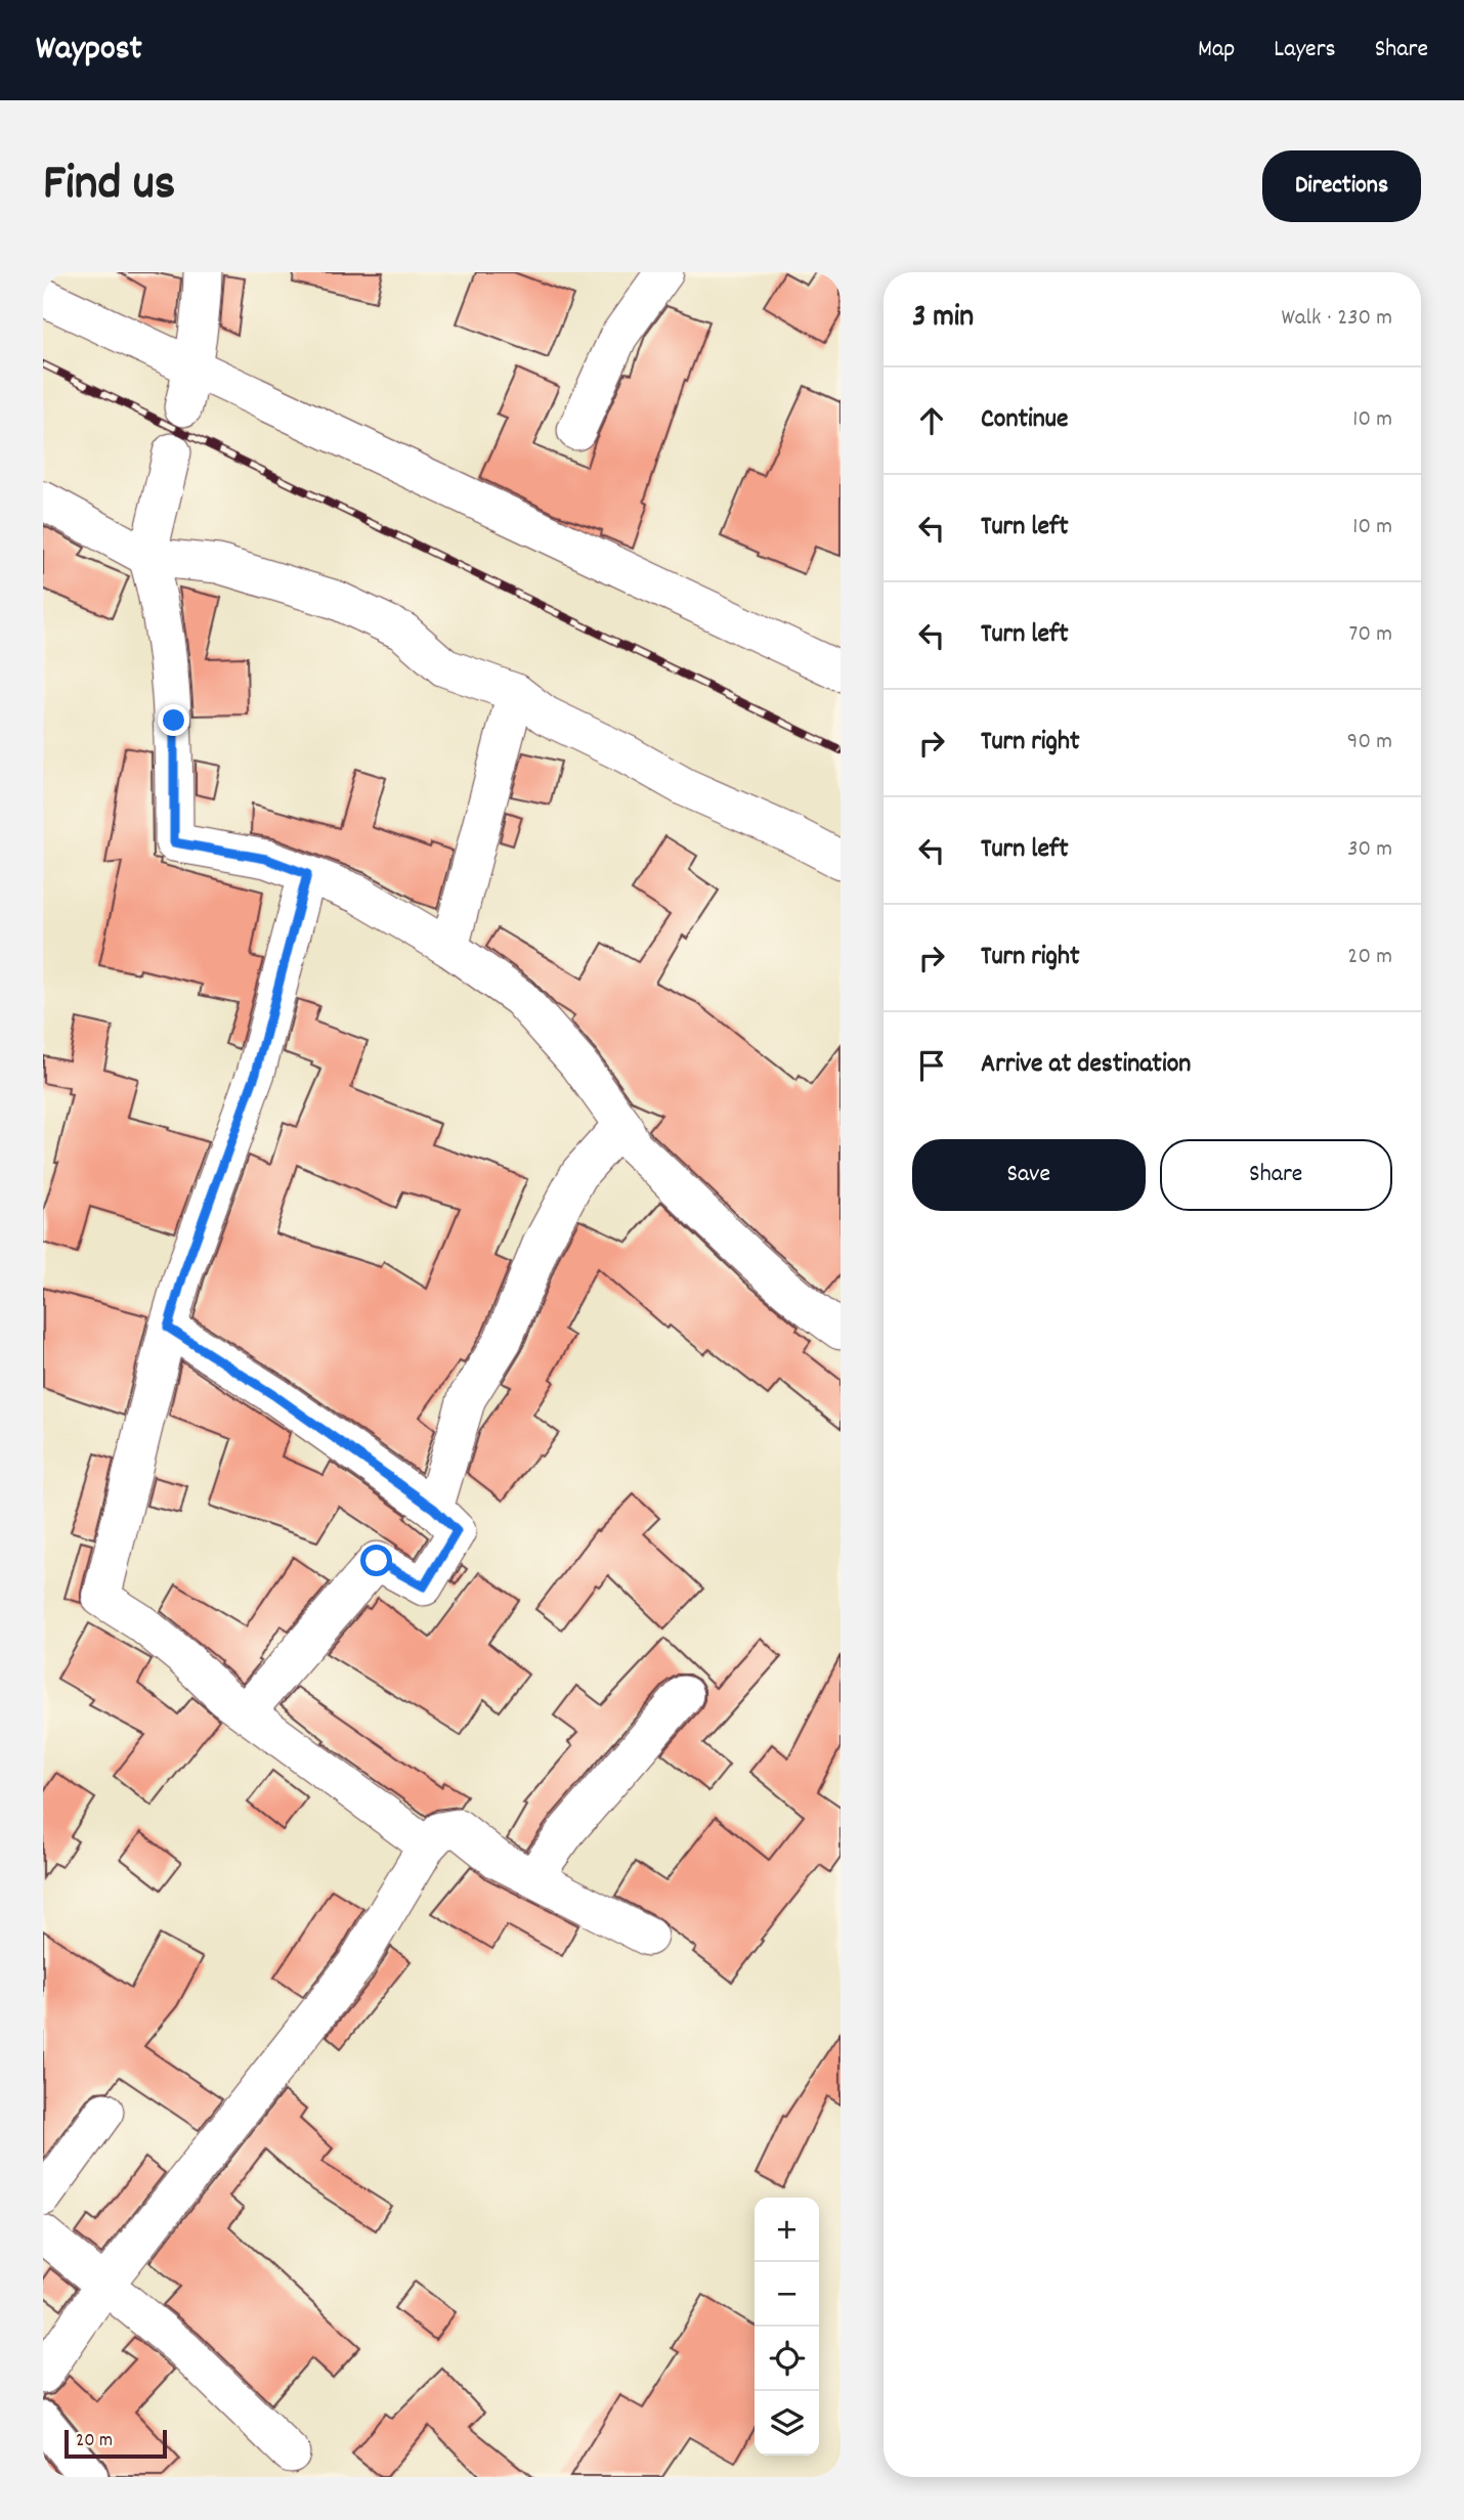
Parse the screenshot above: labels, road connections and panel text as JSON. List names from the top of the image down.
{
  "scale_bar": "20 m",
  "page": {
    "header": "Waypost",
    "nav": ["Map", "Layers", "Share"],
    "title": "Find us",
    "buttons": [
      "Directions",
      ["Save", "Share"]
    ],
    "heading": ["3 min", "Walk · 230 m"],
    "list": [
      ["Continue", "10 m"],
      ["Turn left", "10 m"],
      ["Turn left", "70 m"],
      ["Turn right", "90 m"],
      ["Turn left", "30 m"],
      ["Turn right", "20 m"],
      "Arrive at destination"
    ],
    "map_buttons": ["+", "−"],
    "scale": "20 m"
  }
}
